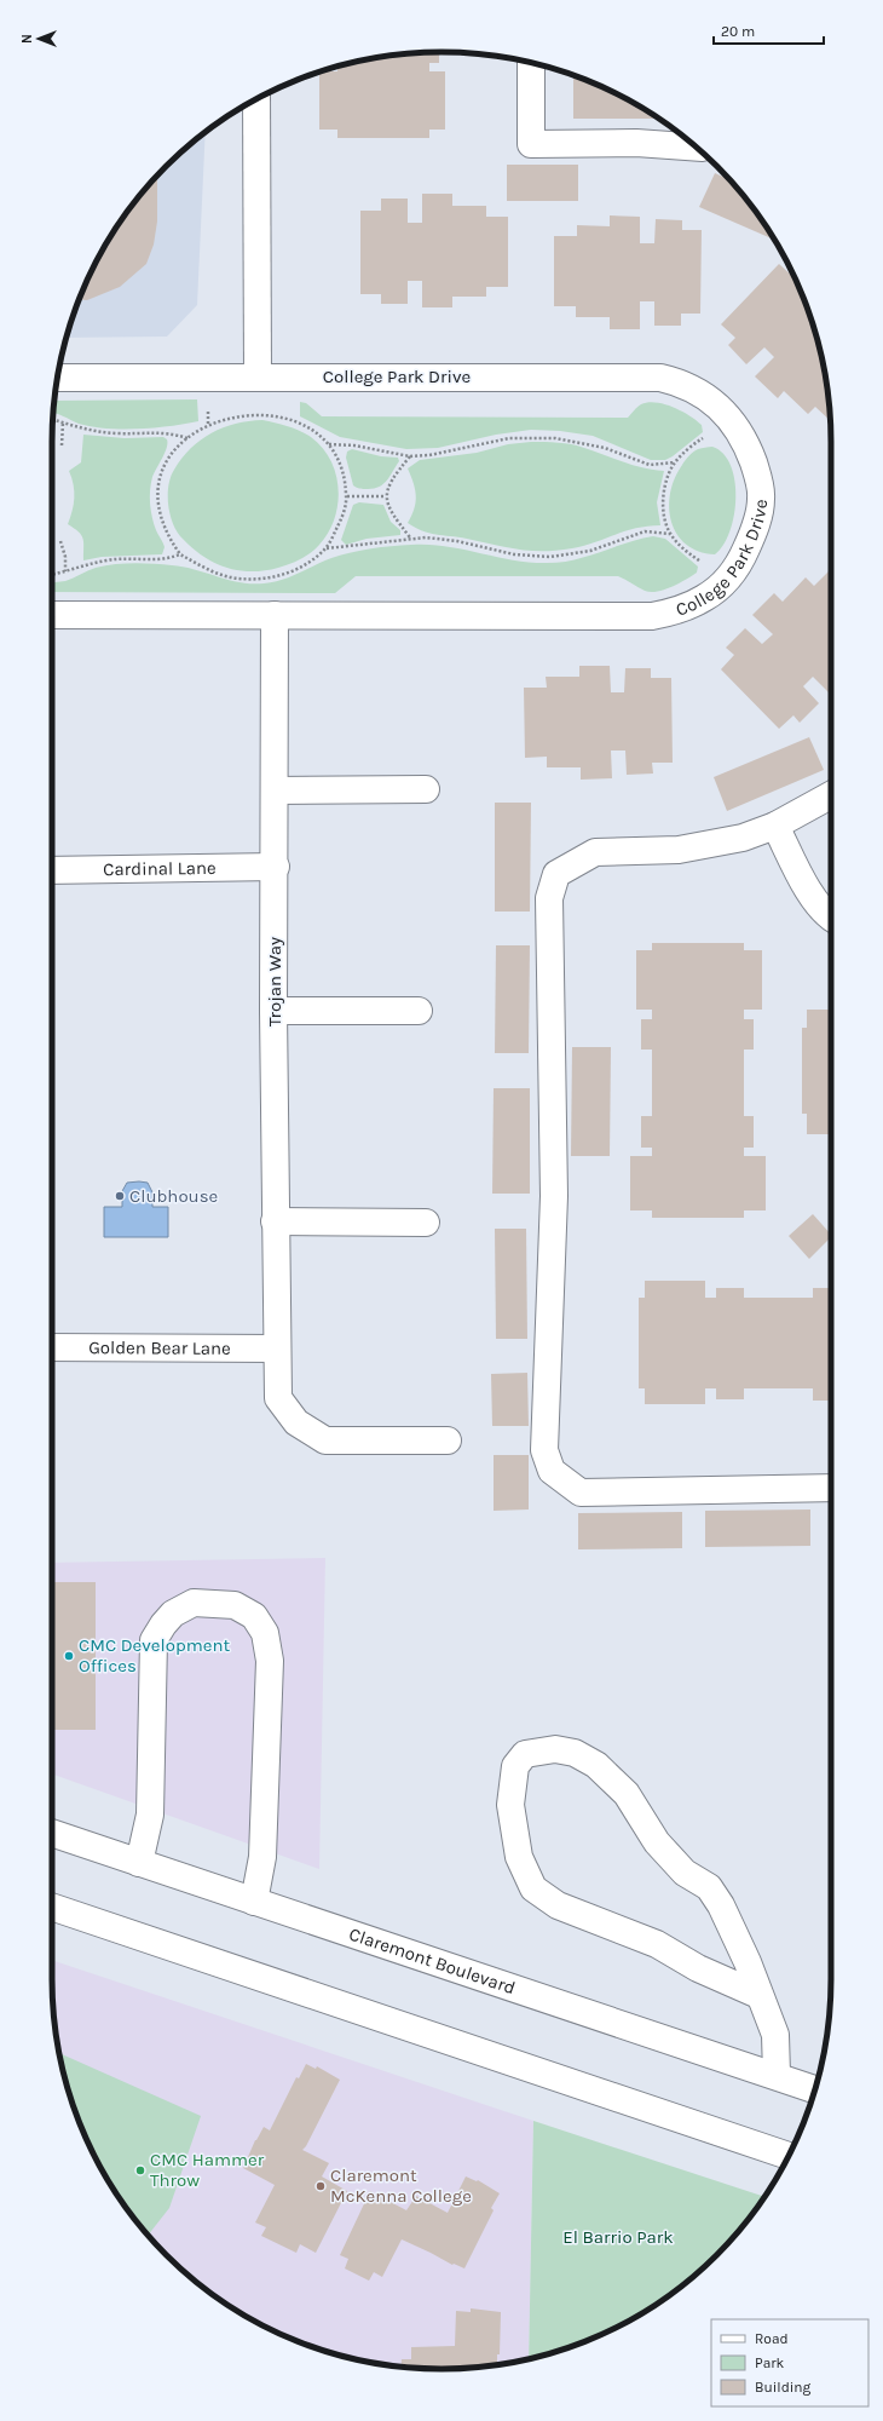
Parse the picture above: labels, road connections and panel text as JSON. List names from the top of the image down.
{
  "streets": {
    "street": [
      "College Park Drive",
      "Cardinal Lane",
      "Trojan Way",
      "Golden Bear Lane",
      "Claremont Boulevard"
    ]
  },
  "crossings": [
    ["College Park Drive", "Trojan Way"],
    ["Cardinal Lane", "Trojan Way"],
    ["Trojan Way", "Golden Bear Lane"]
  ],
  "parks": ["El Barrio Park"],
  "places": [
    "Clubhouse",
    "CMC Development Offices",
    "CMC Hammer Throw",
    "Claremont McKenna College"
  ],
  "legend": ["Road", "Park", "Building"],
  "scale_bar": "20 m",
  "north": "left"
}
